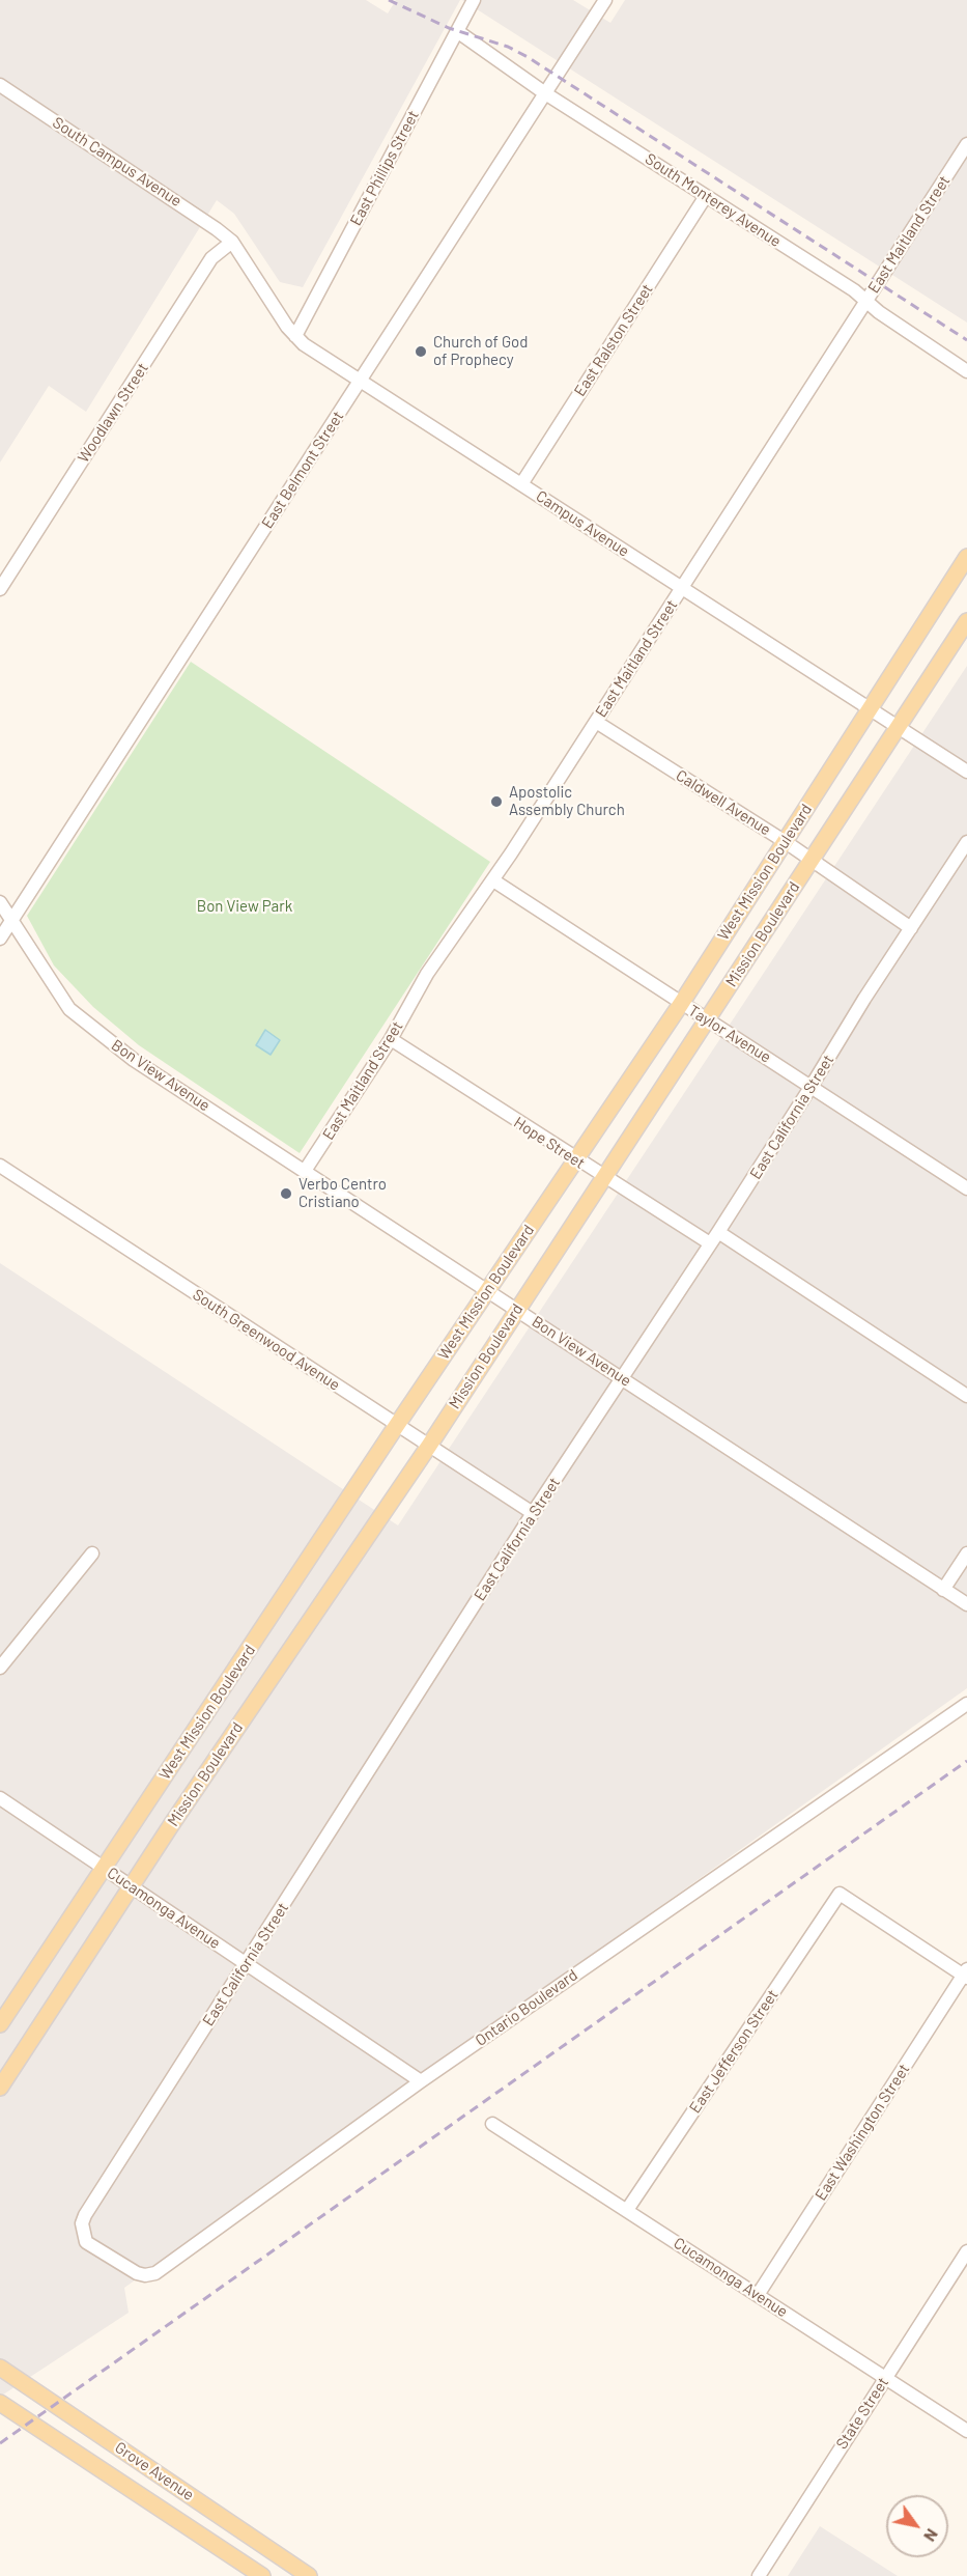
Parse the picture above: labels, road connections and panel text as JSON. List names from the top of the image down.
{
  "streets": {
    "main road": ["West Mission Boulevard", "Mission Boulevard", "Grove Avenue"],
    "street": [
      "South Campus Avenue",
      "East Phillips Street",
      "South Monterey Avenue",
      "East Maitland Street",
      "East Ralston Street",
      "Woodlawn Street",
      "East Belmont Street",
      "Campus Avenue",
      "Caldwell Avenue",
      "Taylor Avenue",
      "Bon View Avenue",
      "East California Street",
      "Hope Street",
      "South Greenwood Avenue",
      "Cucamonga Avenue",
      "Ontario Boulevard",
      "East Jefferson Street",
      "East Washington Street",
      "State Street"
    ]
  },
  "crossings": [
    ["South Campus Avenue", "Woodlawn Street"],
    ["South Campus Avenue", "Campus Avenue"],
    ["East Phillips Street", "South Monterey Avenue"],
    ["East Phillips Street", "Campus Avenue"],
    ["South Monterey Avenue", "East Maitland Street"],
    ["South Monterey Avenue", "East Ralston Street"],
    ["South Monterey Avenue", "East Belmont Street"],
    ["East Maitland Street", "Campus Avenue"],
    ["East Maitland Street", "Caldwell Avenue"],
    ["East Maitland Street", "Taylor Avenue"],
    ["East Maitland Street", "Bon View Avenue"],
    ["East Maitland Street", "Hope Street"],
    ["East Ralston Street", "Campus Avenue"],
    ["Woodlawn Street", "Campus Avenue"],
    ["East Belmont Street", "Campus Avenue"],
    ["East Belmont Street", "Bon View Avenue"],
    ["Campus Avenue", "West Mission Boulevard"],
    ["Campus Avenue", "Mission Boulevard"],
    ["Caldwell Avenue", "West Mission Boulevard"],
    ["Caldwell Avenue", "Mission Boulevard"],
    ["Caldwell Avenue", "East California Street"],
    ["West Mission Boulevard", "Taylor Avenue"],
    ["West Mission Boulevard", "Bon View Avenue"],
    ["West Mission Boulevard", "Hope Street"],
    ["West Mission Boulevard", "South Greenwood Avenue"],
    ["West Mission Boulevard", "Cucamonga Avenue"],
    ["Mission Boulevard", "Taylor Avenue"],
    ["Mission Boulevard", "Bon View Avenue"],
    ["Mission Boulevard", "Hope Street"],
    ["Mission Boulevard", "South Greenwood Avenue"],
    ["Mission Boulevard", "Cucamonga Avenue"],
    ["Taylor Avenue", "East California Street"],
    ["Bon View Avenue", "East California Street"],
    ["East California Street", "Hope Street"],
    ["East California Street", "South Greenwood Avenue"],
    ["East California Street", "Cucamonga Avenue"],
    ["East California Street", "Ontario Boulevard"],
    ["Cucamonga Avenue", "Ontario Boulevard"],
    ["Cucamonga Avenue", "East Jefferson Street"],
    ["Cucamonga Avenue", "East Washington Street"],
    ["Cucamonga Avenue", "State Street"],
    ["East Jefferson Street", "East Washington Street"]
  ],
  "parks": ["Bon View Park"],
  "places": ["Church of God of Prophecy", "Apostolic Assembly Church", "Verbo Centro Cristiano"],
  "north": "bottom right"
}
